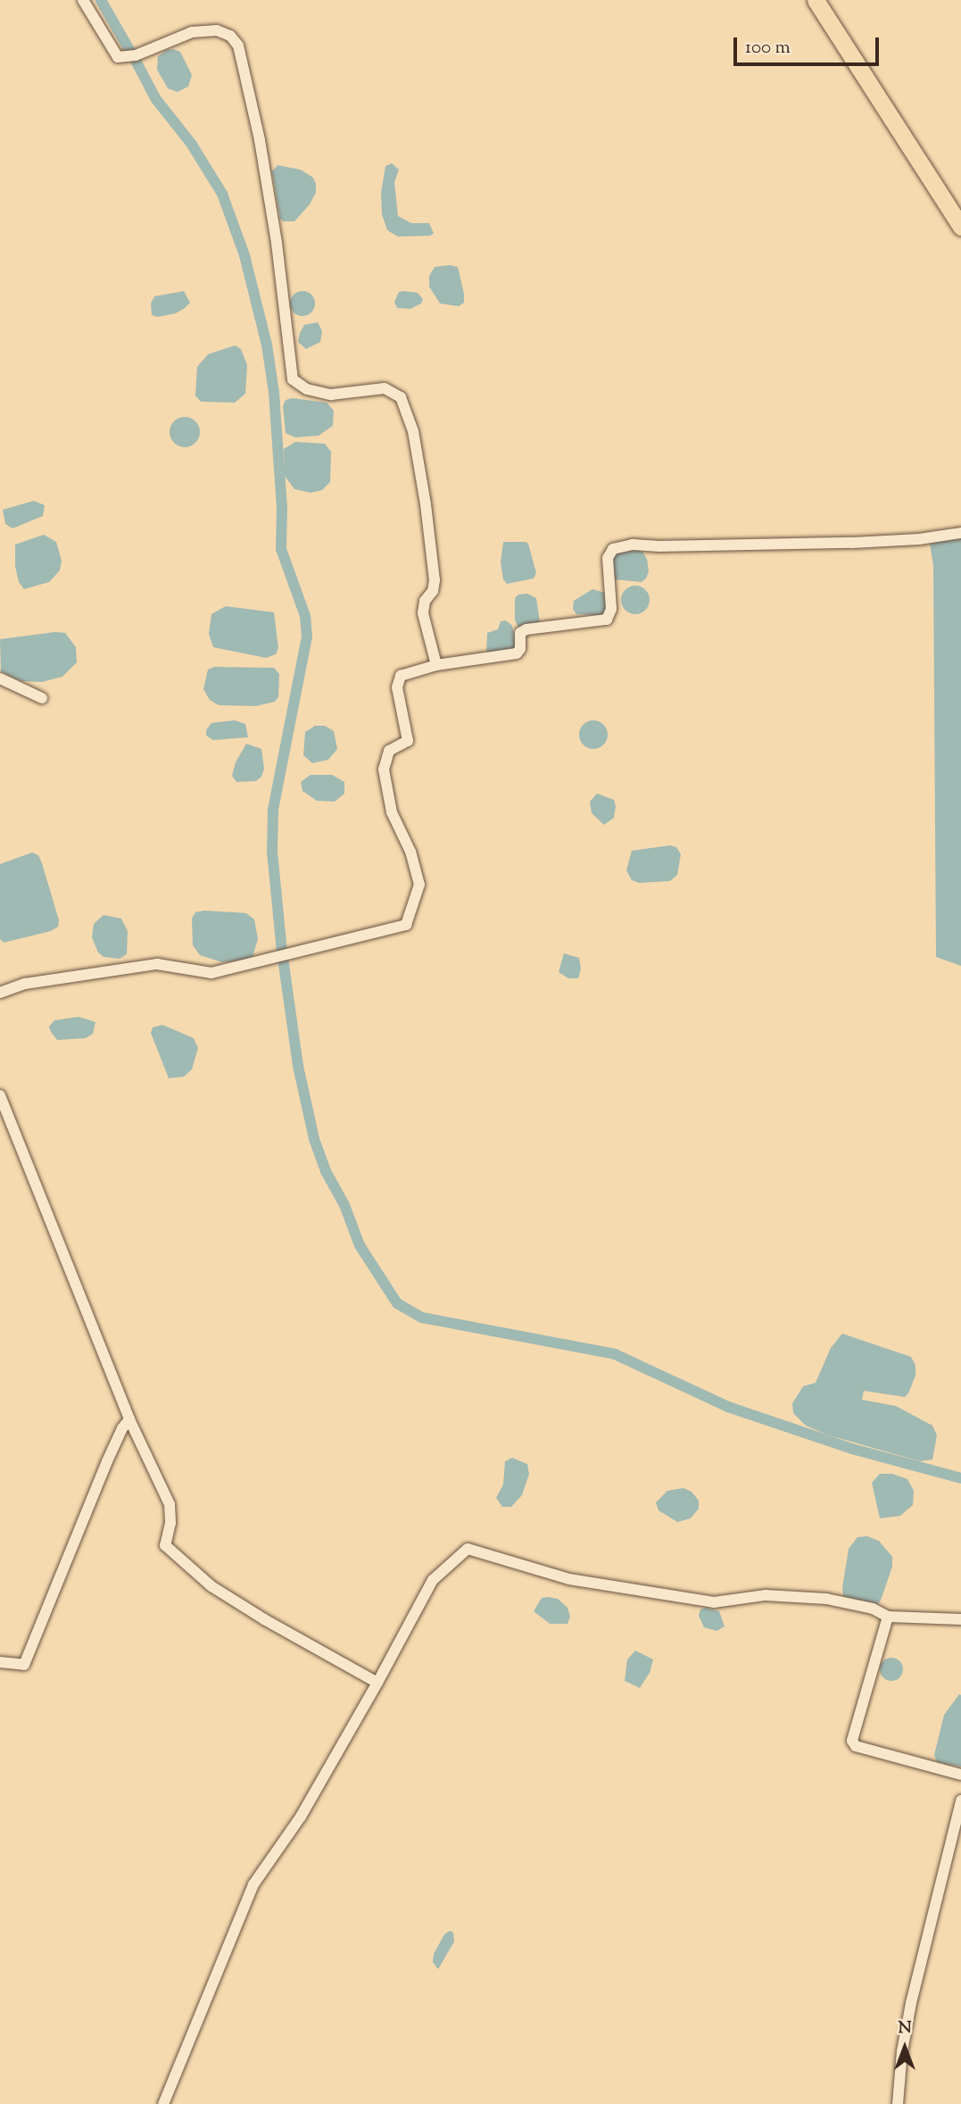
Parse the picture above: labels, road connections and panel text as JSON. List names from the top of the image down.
{
  "scale_bar": "100 m",
  "north": "top"
}
